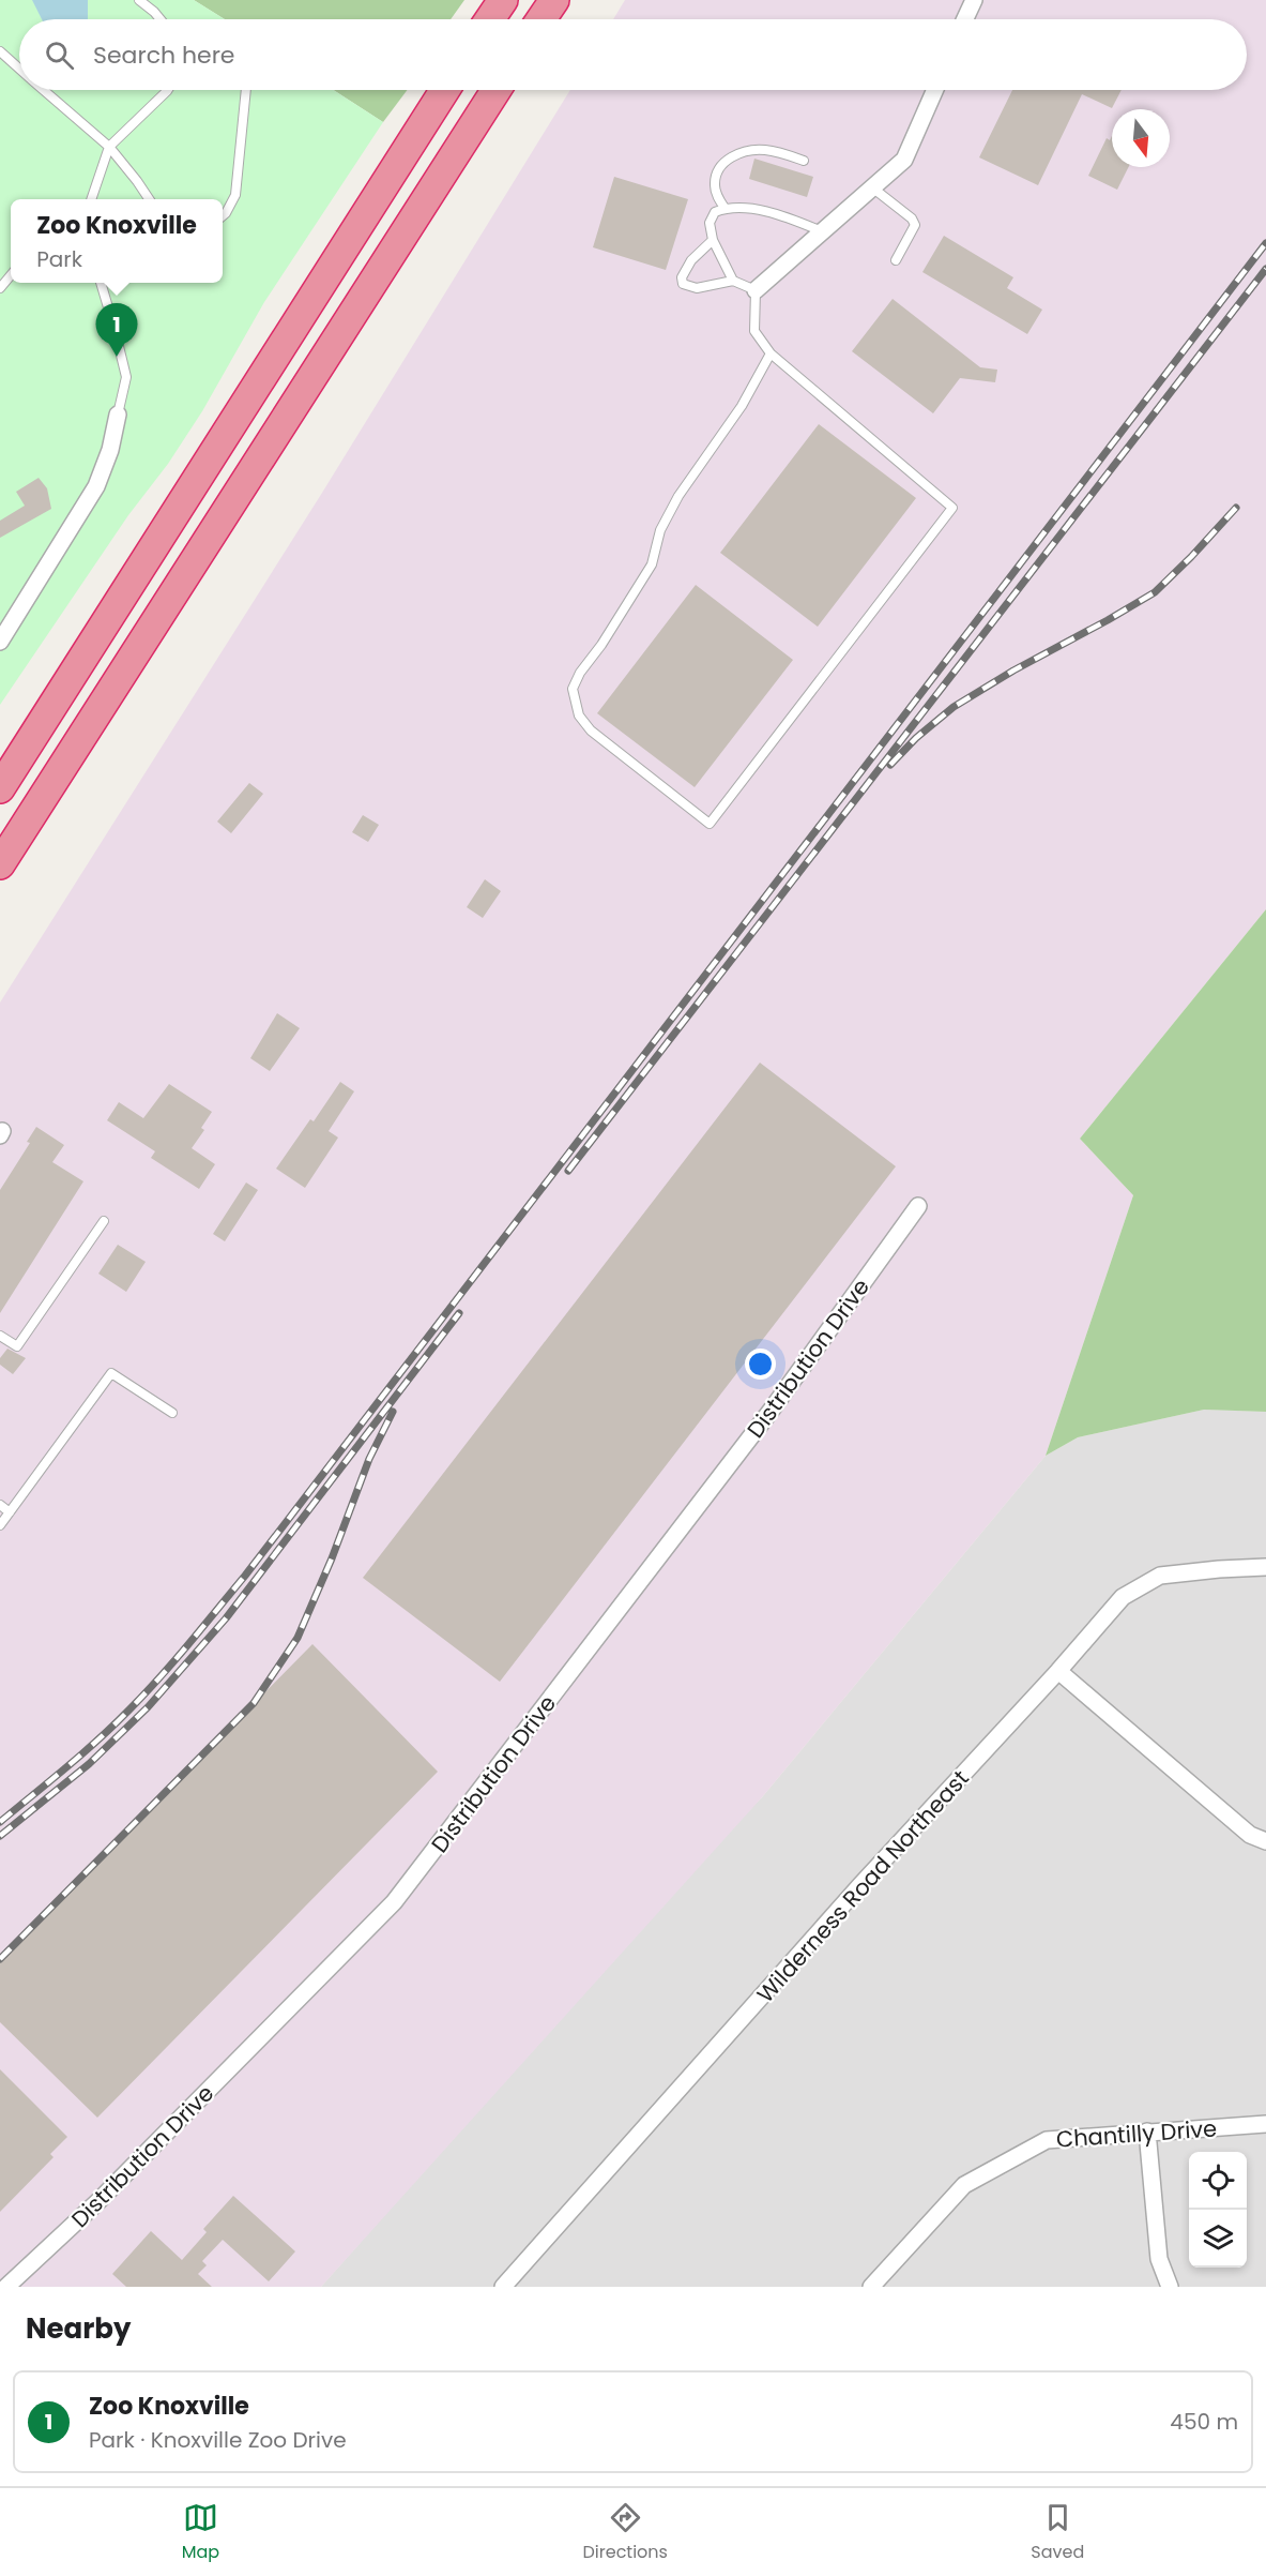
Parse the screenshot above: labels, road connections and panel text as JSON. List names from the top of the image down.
{
  "streets": {
    "street": ["Distribution Drive", "Wilderness Road Northeast", "Chantilly Drive"]
  },
  "north": "bottom",
  "page": {
    "search": "Search here",
    "popup": ["Zoo Knoxville", "Park"],
    "pins": "1",
    "heading": "Nearby",
    "list": [
      {
        "mark": "1",
        "name": "Zoo Knoxville",
        "note": "Park · Knoxville Zoo Drive",
        "value": "450 m"
      }
    ],
    "nav": ["Map", "Directions", "Saved"]
  }
}
